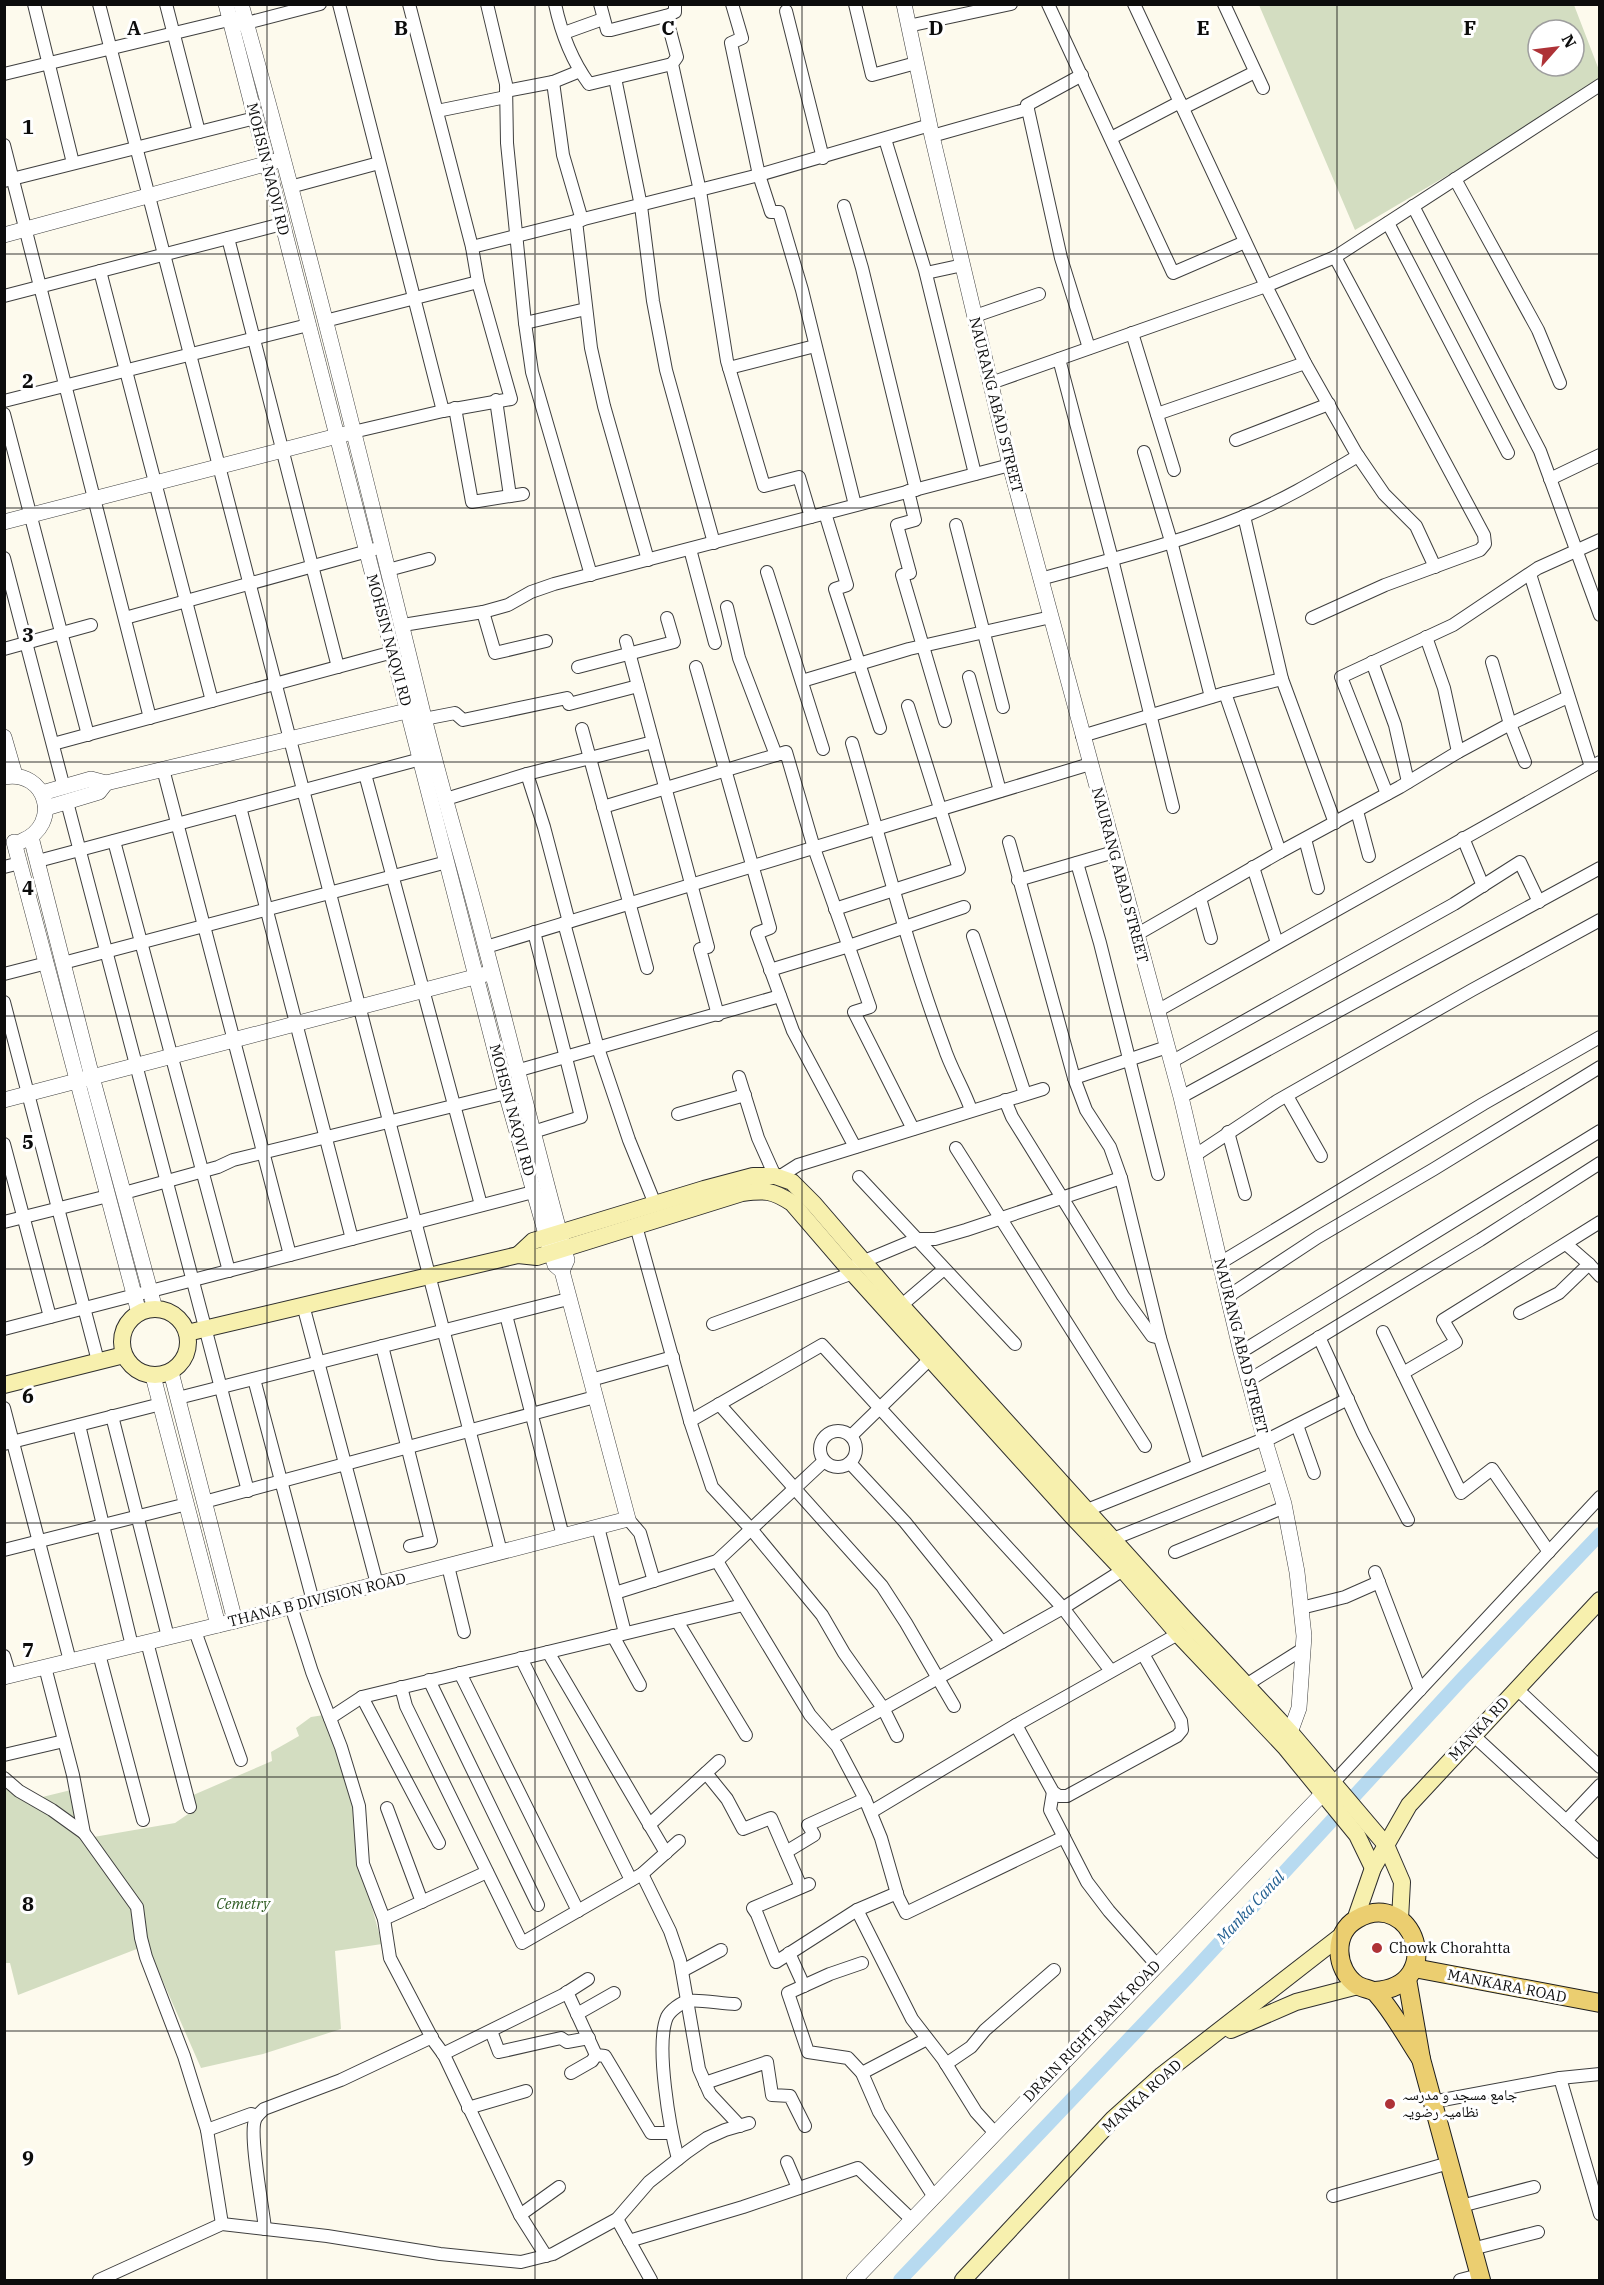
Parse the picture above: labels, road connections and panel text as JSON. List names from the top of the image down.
{
  "streets": {
    "main road": ["MANKA RD", "MANKARA ROAD", "MANKA ROAD"],
    "street": [
      "MOHSIN NAQVI RD",
      "NAURANG ABAD STREET",
      "THANA B DIVISION ROAD",
      "DRAIN RIGHT BANK ROAD"
    ]
  },
  "crossings": [
    ["MOHSIN NAQVI RD", "THANA B DIVISION ROAD"],
    ["MANKA RD", "MANKARA ROAD"],
    ["MANKA RD", "MANKA ROAD"],
    ["MANKARA ROAD", "MANKA ROAD"]
  ],
  "water": ["Manka Canal"],
  "parks": ["Cemetry"],
  "places": ["Chowk Chorahtta", "جامع مسجد و مدرسہ نظامیہ رضویہ"],
  "north": "top right",
  "grid": {
    "columns": [
      "A",
      "B",
      "C",
      "D",
      "E",
      "F"
    ],
    "rows": [
      "1",
      "2",
      "3",
      "4",
      "5",
      "6",
      "7",
      "8",
      "9"
    ]
  }
}
